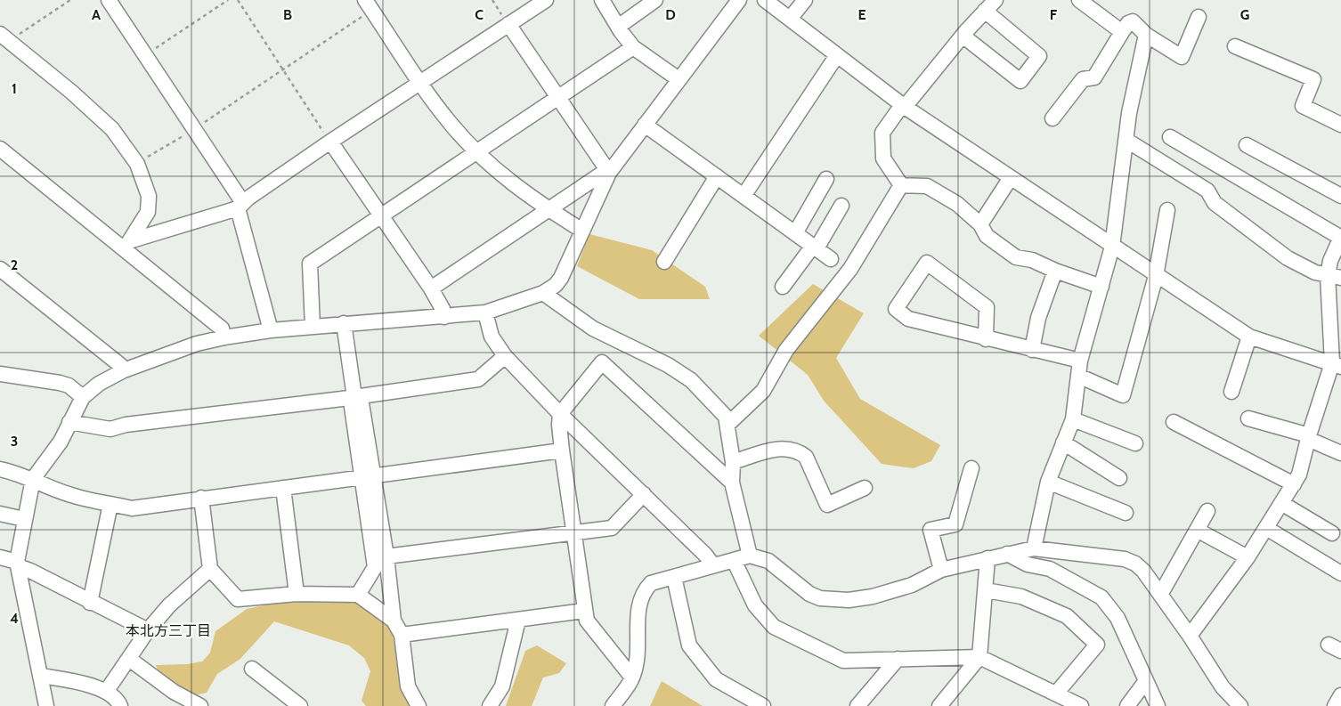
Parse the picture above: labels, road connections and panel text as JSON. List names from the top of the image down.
{
  "districts": ["本北方三丁目"],
  "grid": {
    "columns": [
      "A",
      "B",
      "C",
      "D",
      "E",
      "F",
      "G"
    ],
    "rows": [
      "1",
      "2",
      "3",
      "4"
    ]
  }
}
